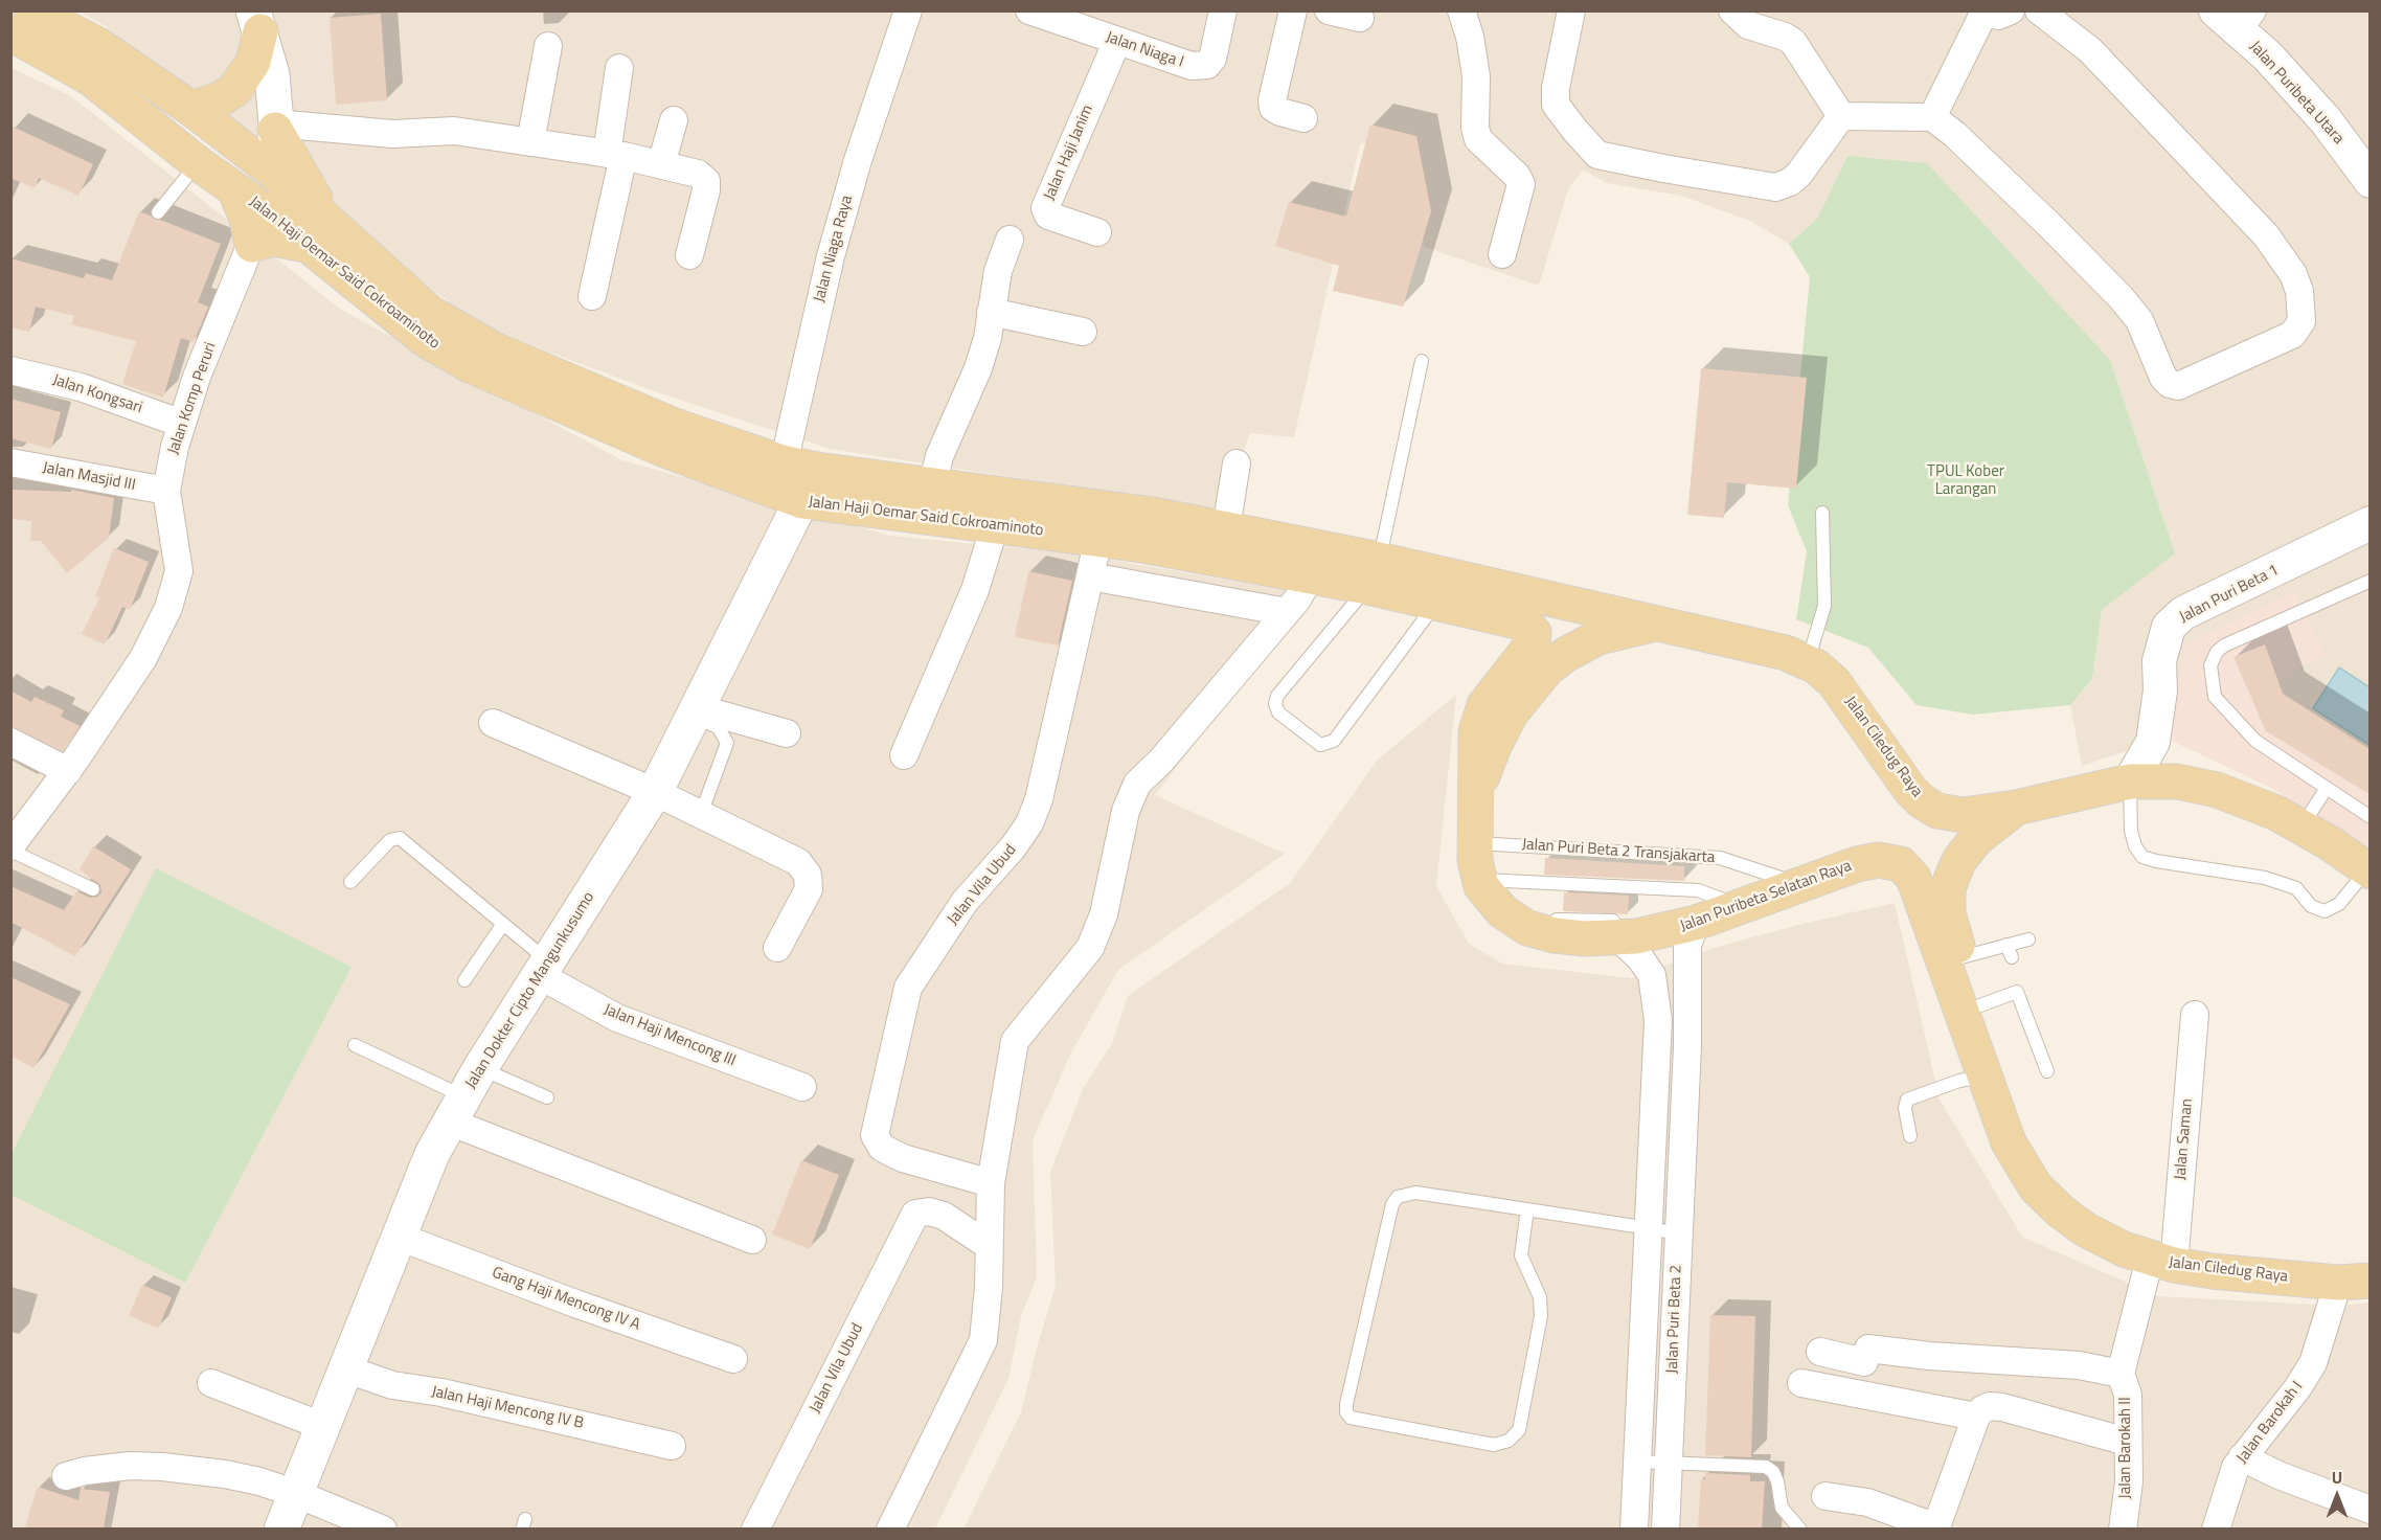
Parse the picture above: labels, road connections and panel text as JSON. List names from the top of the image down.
{
  "streets": {
    "main road": [
      "Jalan Haji Oemar Said Cokroaminoto",
      "Jalan Ciledug Raya",
      "Jalan Puribeta Selatan Raya",
      "Jalan Dokter Cipto Mangunkusumo"
    ],
    "street": [
      "Jalan Niaga I",
      "Jalan Puribeta Utara",
      "Jalan Haji Janim",
      "Jalan Niaga Raya",
      "Jalan Kongsari",
      "Jalan Komp Peruri",
      "Jalan Masjid III",
      "Jalan Puri Beta 1",
      "Jalan Vila Ubud",
      "Jalan Haji Mencong III",
      "Jalan Saman",
      "Gang Haji Mencong IV A",
      "Jalan Puri Beta 2",
      "Jalan Haji Mencong IV B",
      "Jalan Barokah I",
      "Jalan Barokah II"
    ],
    "lane": ["Jalan Puri Beta 2 Transjakarta"]
  },
  "crossings": [
    ["Jalan Niaga I", "Jalan Haji Janim"],
    ["Jalan Niaga Raya", "Jalan Haji Oemar Said Cokroaminoto"],
    ["Jalan Niaga Raya", "Jalan Dokter Cipto Mangunkusumo"],
    ["Jalan Haji Oemar Said Cokroaminoto", "Jalan Komp Peruri"],
    ["Jalan Haji Oemar Said Cokroaminoto", "Jalan Ciledug Raya"],
    ["Jalan Haji Oemar Said Cokroaminoto", "Jalan Vila Ubud"],
    ["Jalan Haji Oemar Said Cokroaminoto", "Jalan Dokter Cipto Mangunkusumo"],
    ["Jalan Kongsari", "Jalan Komp Peruri"],
    ["Jalan Komp Peruri", "Jalan Masjid III"],
    ["Jalan Puri Beta 1", "Jalan Ciledug Raya"],
    ["Jalan Ciledug Raya", "Jalan Puribeta Selatan Raya"],
    ["Jalan Ciledug Raya", "Jalan Saman"],
    ["Jalan Ciledug Raya", "Jalan Barokah I"],
    ["Jalan Ciledug Raya", "Jalan Barokah II"],
    ["Jalan Puri Beta 2 Transjakarta", "Jalan Puribeta Selatan Raya"],
    ["Jalan Puribeta Selatan Raya", "Jalan Puri Beta 2"],
    ["Jalan Dokter Cipto Mangunkusumo", "Jalan Haji Mencong III"],
    ["Jalan Dokter Cipto Mangunkusumo", "Gang Haji Mencong IV A"],
    ["Jalan Dokter Cipto Mangunkusumo", "Jalan Haji Mencong IV B"],
    ["Jalan Saman", "Jalan Barokah II"]
  ],
  "parks": ["TPUL Kober Larangan"],
  "north": "top"
}
